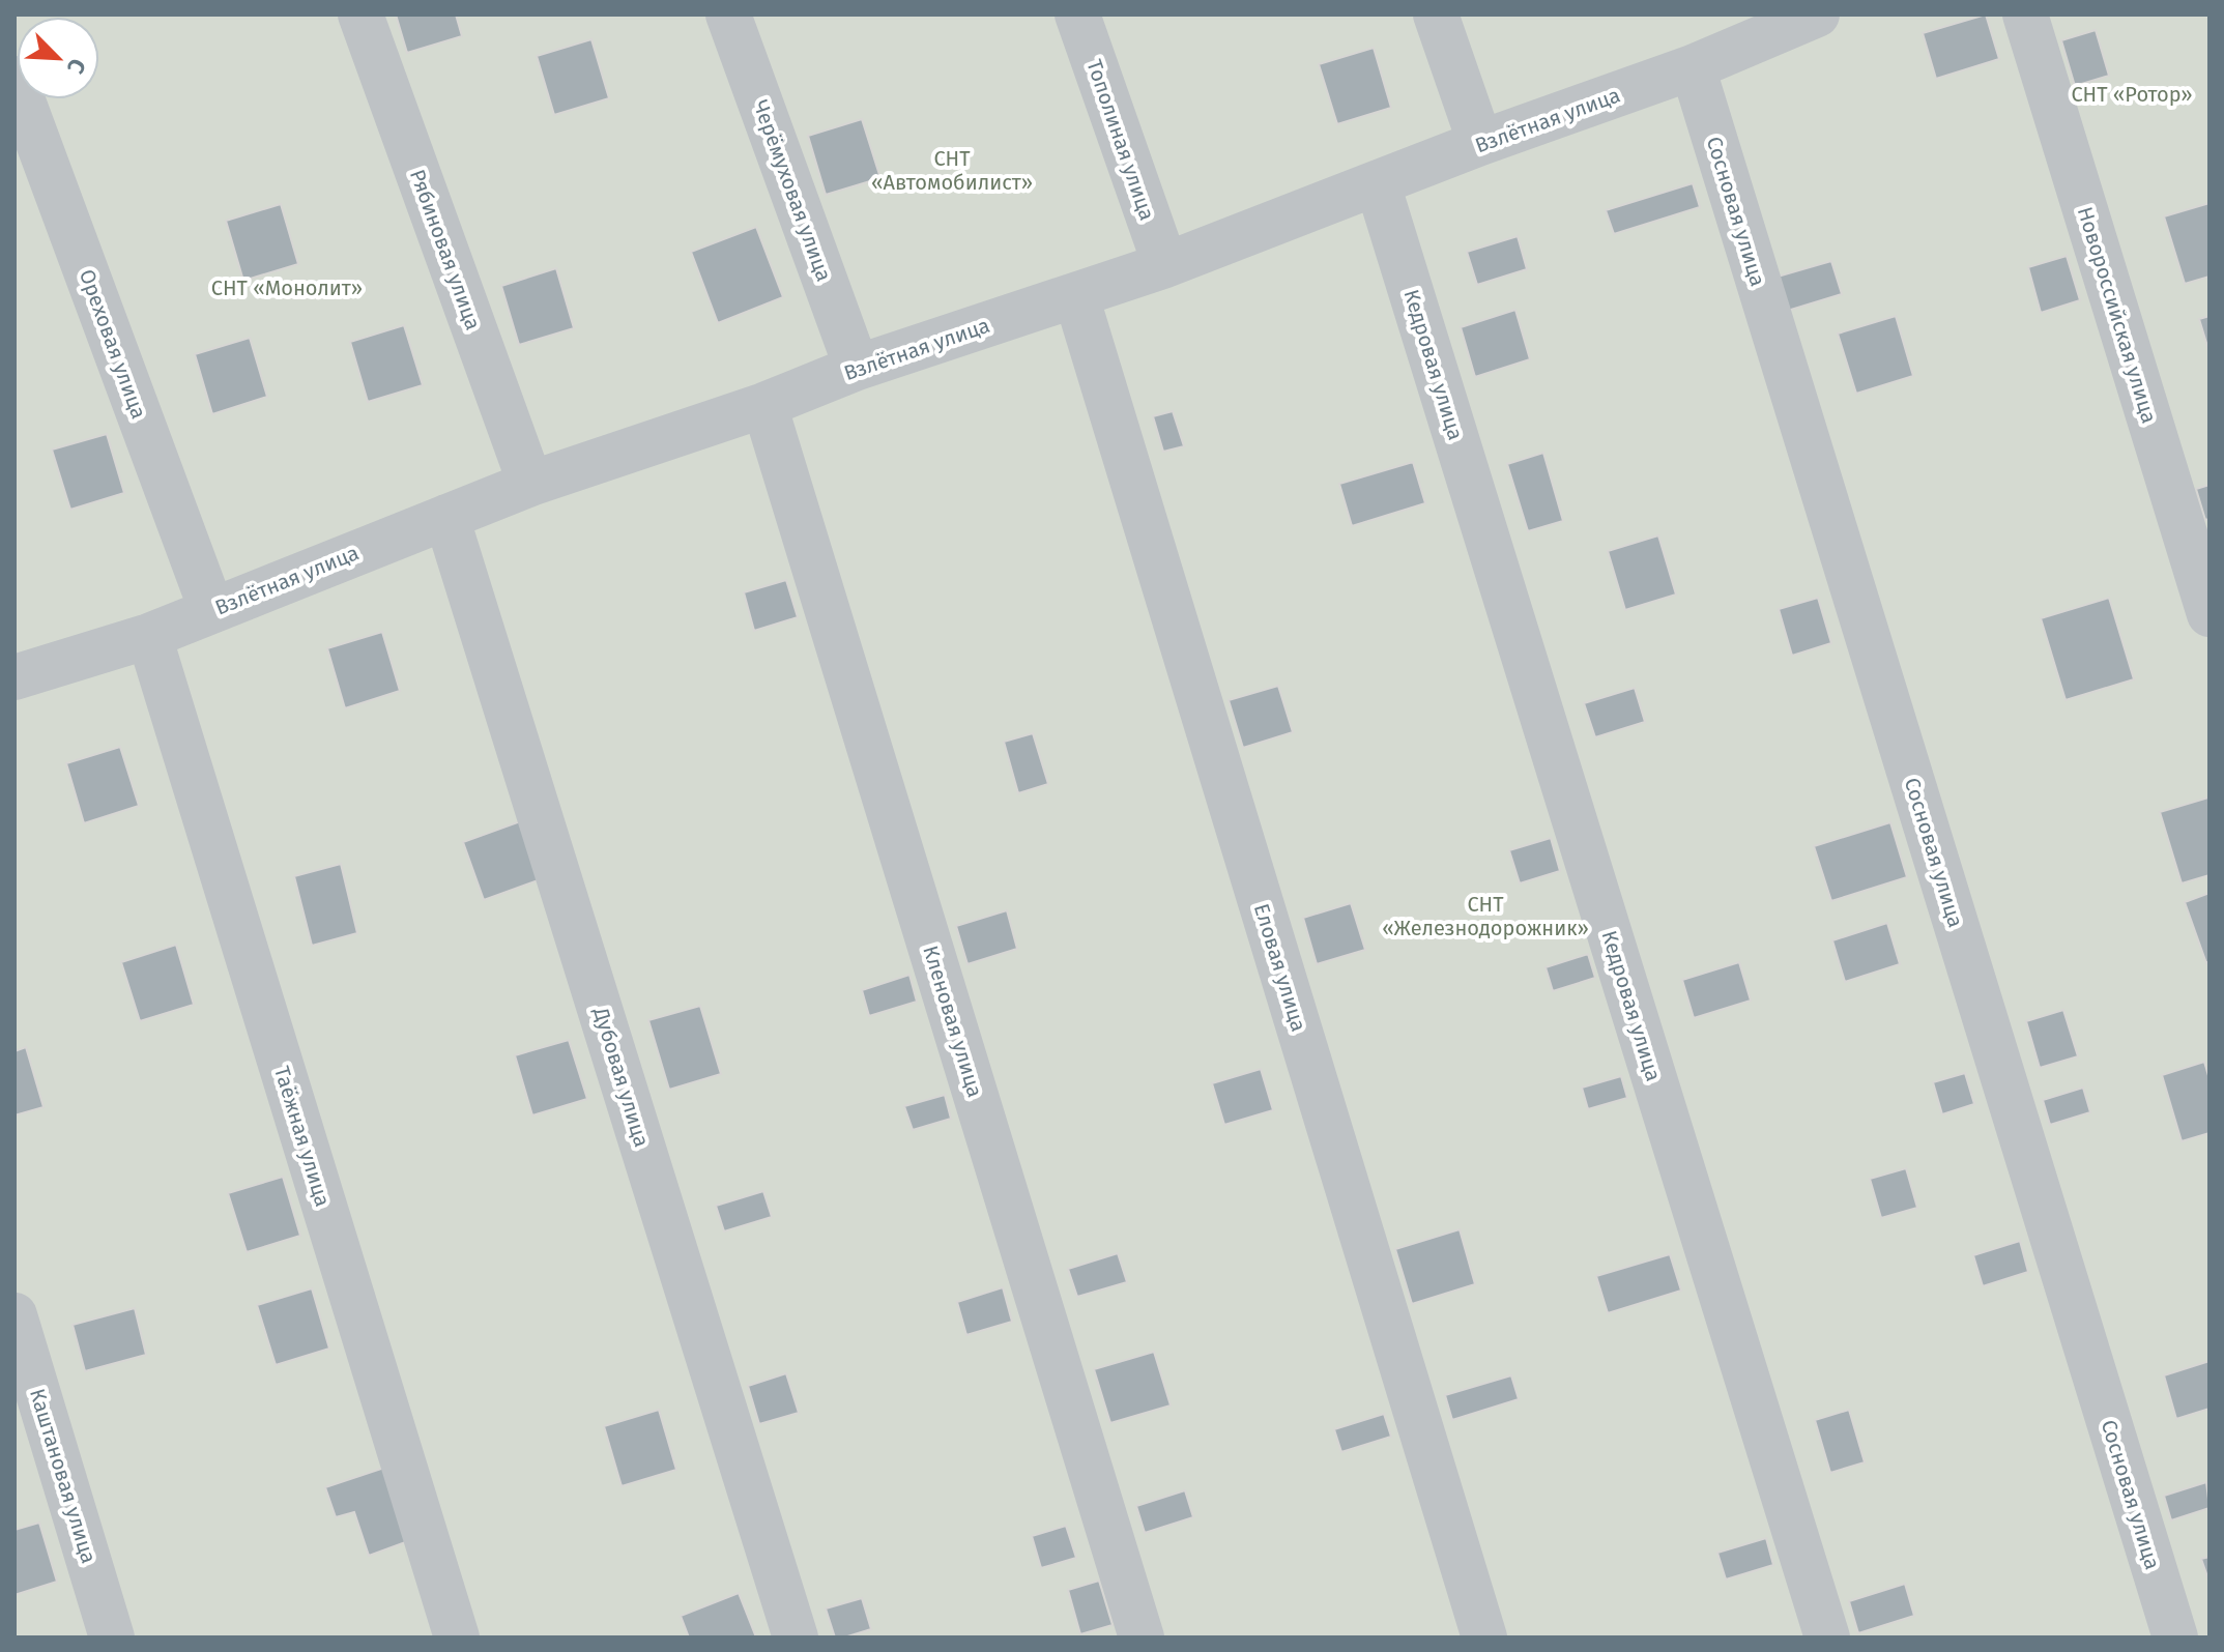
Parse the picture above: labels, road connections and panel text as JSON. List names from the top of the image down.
{
  "streets": {
    "street": [
      "Взлётная улица",
      "Тополиная улица",
      "Черёмуховая улица",
      "Сосновая улица",
      "Рябиновая улица",
      "Новороссийская улица",
      "Ореховая улица",
      "Кедровая улица",
      "Еловая улица",
      "Кленовая улица",
      "Дубовая улица",
      "Таёжная улица",
      "Каштановая улица"
    ]
  },
  "crossings": [
    ["Взлётная улица", "Тополиная улица"],
    ["Взлётная улица", "Черёмуховая улица"],
    ["Взлётная улица", "Сосновая улица"],
    ["Взлётная улица", "Рябиновая улица"],
    ["Взлётная улица", "Ореховая улица"],
    ["Взлётная улица", "Кедровая улица"],
    ["Взлётная улица", "Еловая улица"],
    ["Взлётная улица", "Кленовая улица"],
    ["Взлётная улица", "Дубовая улица"],
    ["Взлётная улица", "Таёжная улица"]
  ],
  "parks": [
    "СНТ «Ротор»",
    "СНТ «Автомобилист»",
    "СНТ «Монолит»",
    "СНТ «Железнодорожник»"
  ],
  "north": "bottom right"
}
